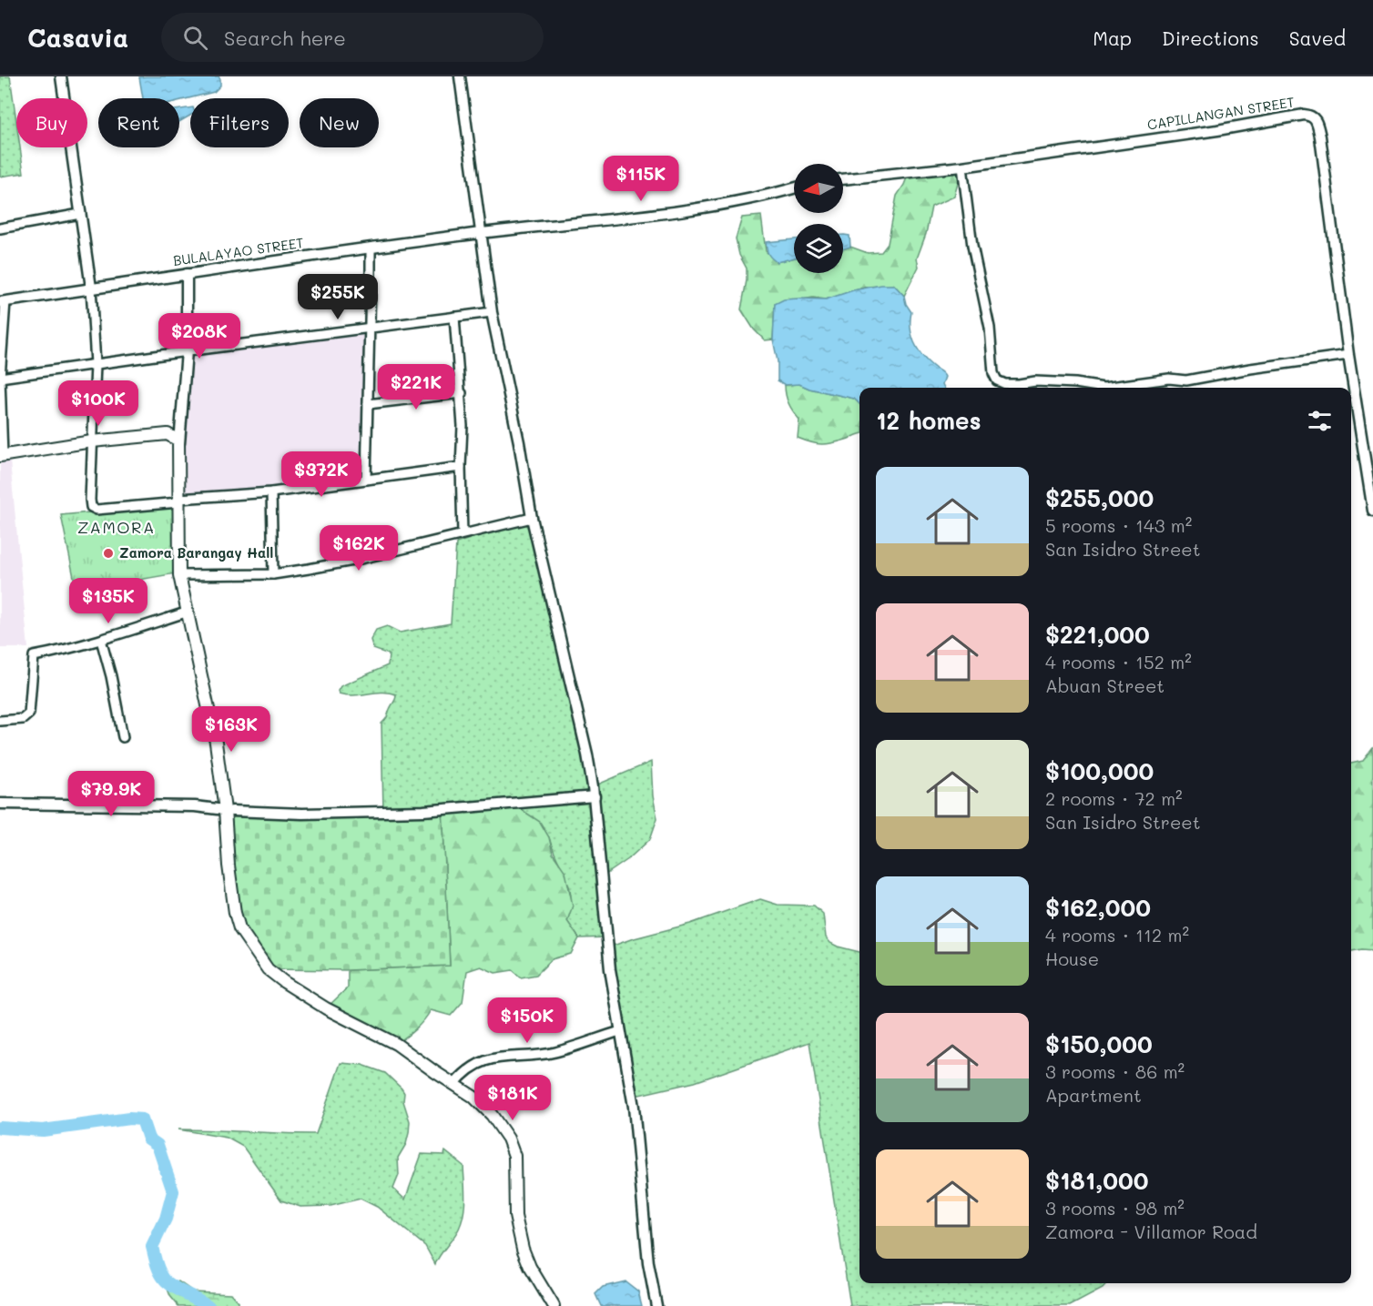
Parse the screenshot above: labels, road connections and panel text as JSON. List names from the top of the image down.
{
  "streets": {
    "street": ["CAPILLANGAN STREET", "BULALAYAO STREET"]
  },
  "districts": ["ZAMORA"],
  "places": ["Zamora Barangay Hall"],
  "north": "left",
  "page": {
    "header": "Casavia",
    "search": "Search here",
    "nav": ["Map", "Directions", "Saved"],
    "chip": [
      "Buy",
      "Rent",
      "Filters",
      "New"
    ],
    "price": [
      "$115K",
      "$255K",
      "$208K",
      "$221K",
      "$100K",
      "$372K",
      "$162K",
      "$135K",
      "$163K",
      "$79.9K",
      "$150K",
      "$181K"
    ],
    "heading": "12 homes",
    "list": [
      {
        "name": "$255,000",
        "note": "5 rooms · 143 m² · San Isidro Street"
      },
      {
        "name": "$221,000",
        "note": "4 rooms · 152 m² · Abuan Street"
      },
      {
        "name": "$100,000",
        "note": "2 rooms · 72 m² · San Isidro Street"
      },
      {
        "name": "$162,000",
        "note": "4 rooms · 112 m² · House"
      },
      {
        "name": "$150,000",
        "note": "3 rooms · 86 m² · Apartment"
      },
      {
        "name": "$181,000",
        "note": "3 rooms · 98 m² · Zamora - Villamor Road"
      }
    ]
  }
}
